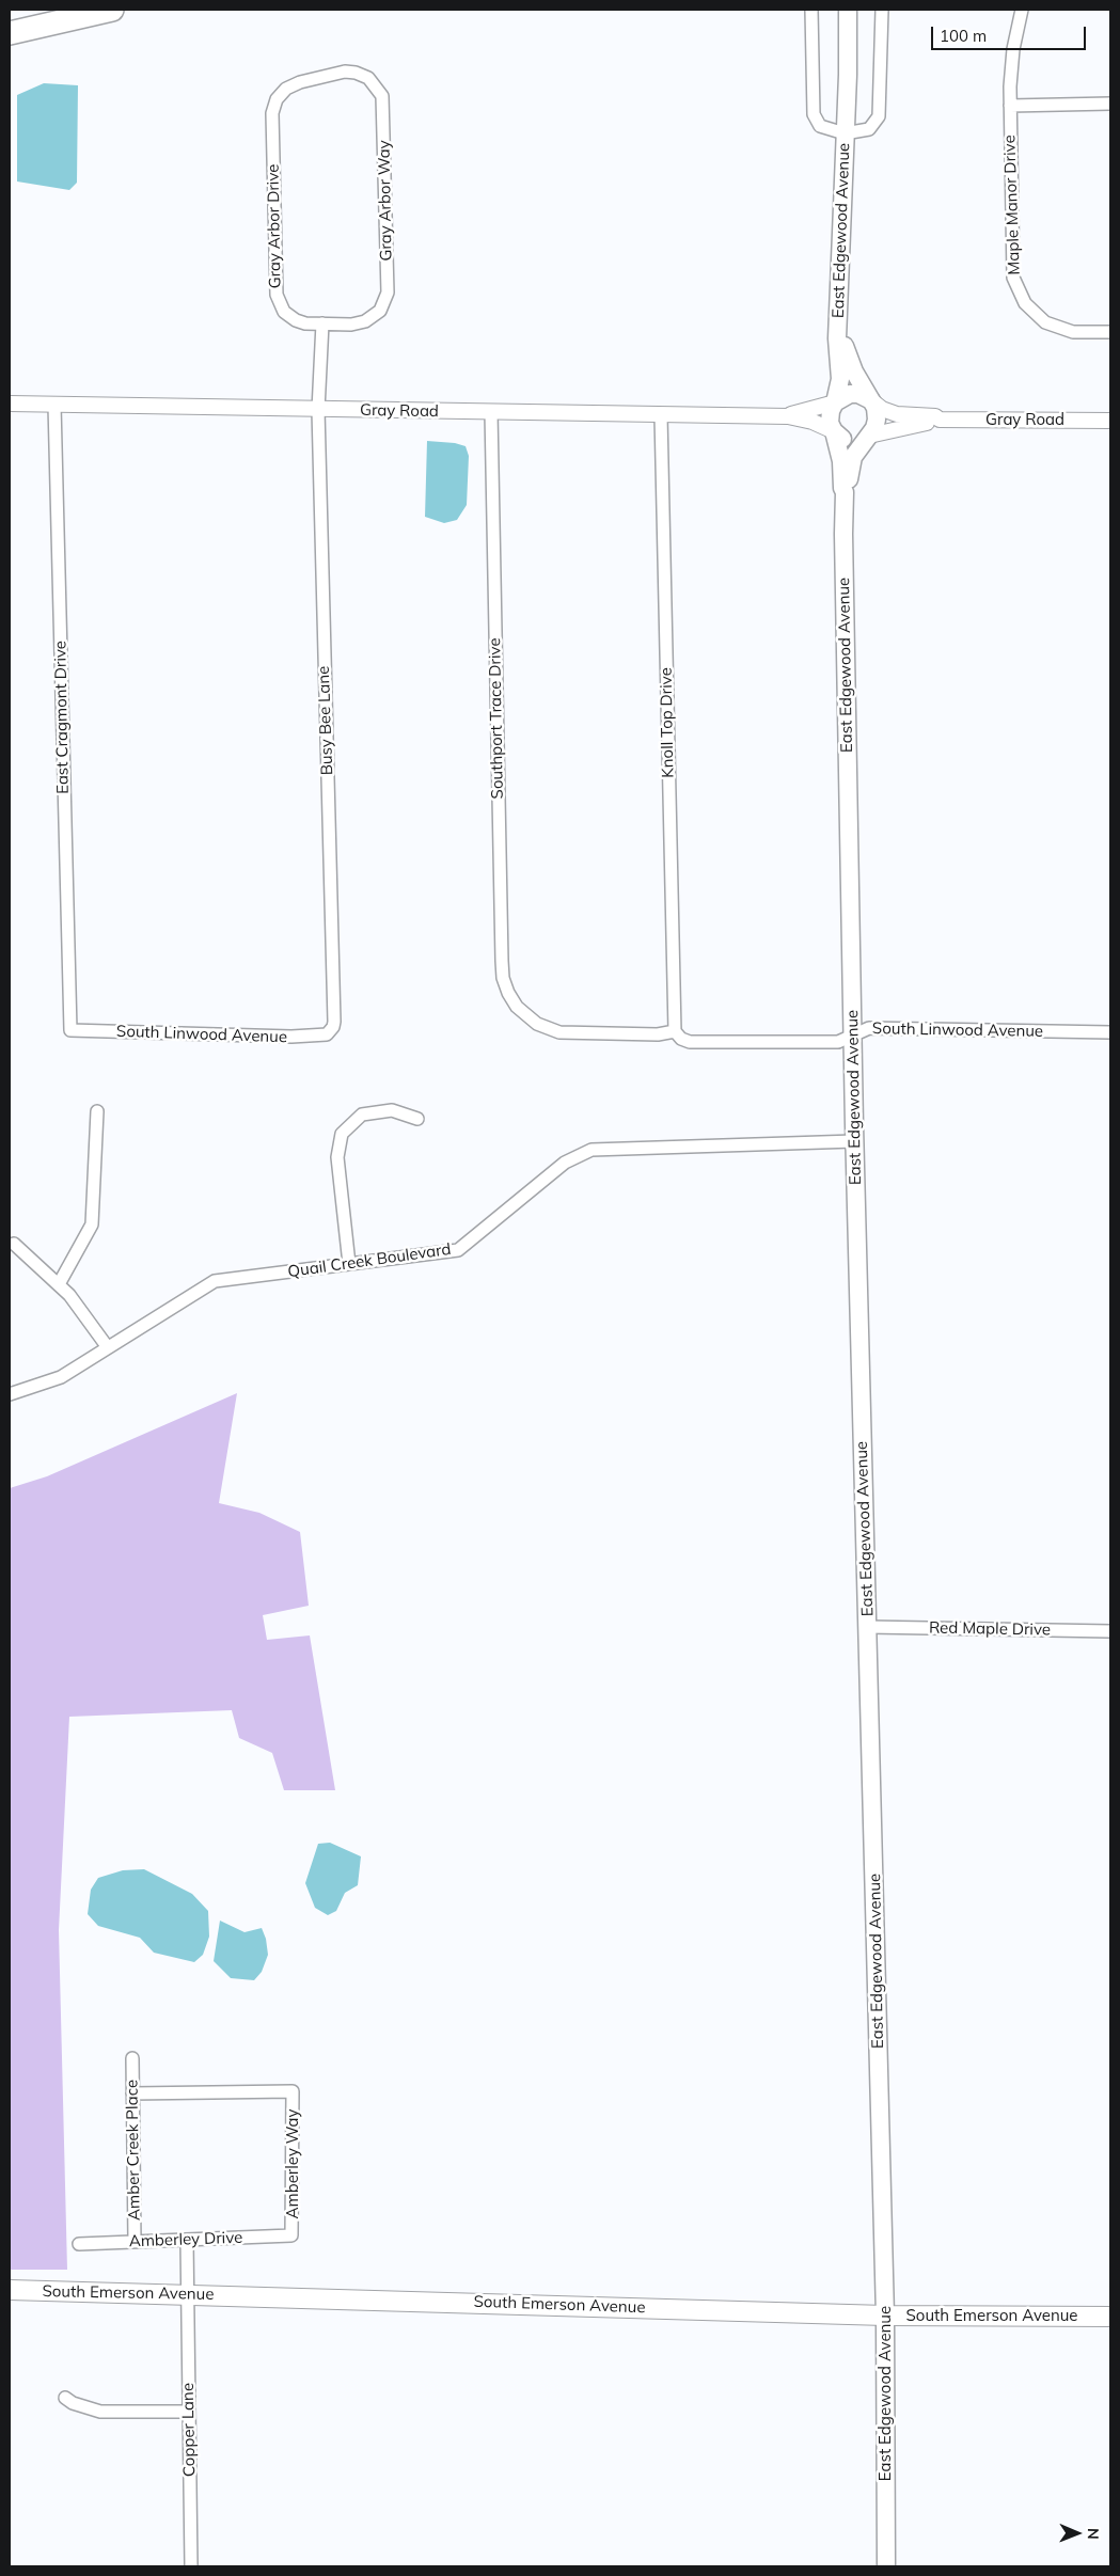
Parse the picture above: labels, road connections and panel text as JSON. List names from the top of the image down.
{
  "streets": {
    "main road": ["East Edgewood Avenue", "South Emerson Avenue"],
    "street": [
      "Gray Arbor Way",
      "Maple Manor Drive",
      "Gray Arbor Drive",
      "Gray Road",
      "East Cragmont Drive",
      "Southport Trace Drive",
      "Busy Bee Lane",
      "Knoll Top Drive",
      "South Linwood Avenue",
      "Quail Creek Boulevard",
      "Red Maple Drive",
      "Amber Creek Place",
      "Amberley Way",
      "Amberley Drive",
      "Copper Lane"
    ]
  },
  "crossings": [
    ["Gray Arbor Way", "Gray Arbor Drive"],
    ["East Edgewood Avenue", "Gray Road"],
    ["East Edgewood Avenue", "South Linwood Avenue"],
    ["East Edgewood Avenue", "Quail Creek Boulevard"],
    ["East Edgewood Avenue", "Red Maple Drive"],
    ["East Edgewood Avenue", "South Emerson Avenue"],
    ["Gray Road", "East Cragmont Drive"],
    ["Gray Road", "Southport Trace Drive"],
    ["Gray Road", "Busy Bee Lane"],
    ["Gray Road", "Knoll Top Drive"],
    ["East Cragmont Drive", "South Linwood Avenue"],
    ["Southport Trace Drive", "Knoll Top Drive"],
    ["Southport Trace Drive", "South Linwood Avenue"],
    ["Busy Bee Lane", "South Linwood Avenue"],
    ["Knoll Top Drive", "South Linwood Avenue"],
    ["Amber Creek Place", "Amberley Way"],
    ["Amber Creek Place", "Amberley Drive"],
    ["Amberley Way", "Amberley Drive"],
    ["Amberley Drive", "Copper Lane"],
    ["South Emerson Avenue", "Copper Lane"]
  ],
  "scale_bar": "100 m",
  "north": "right"
}
